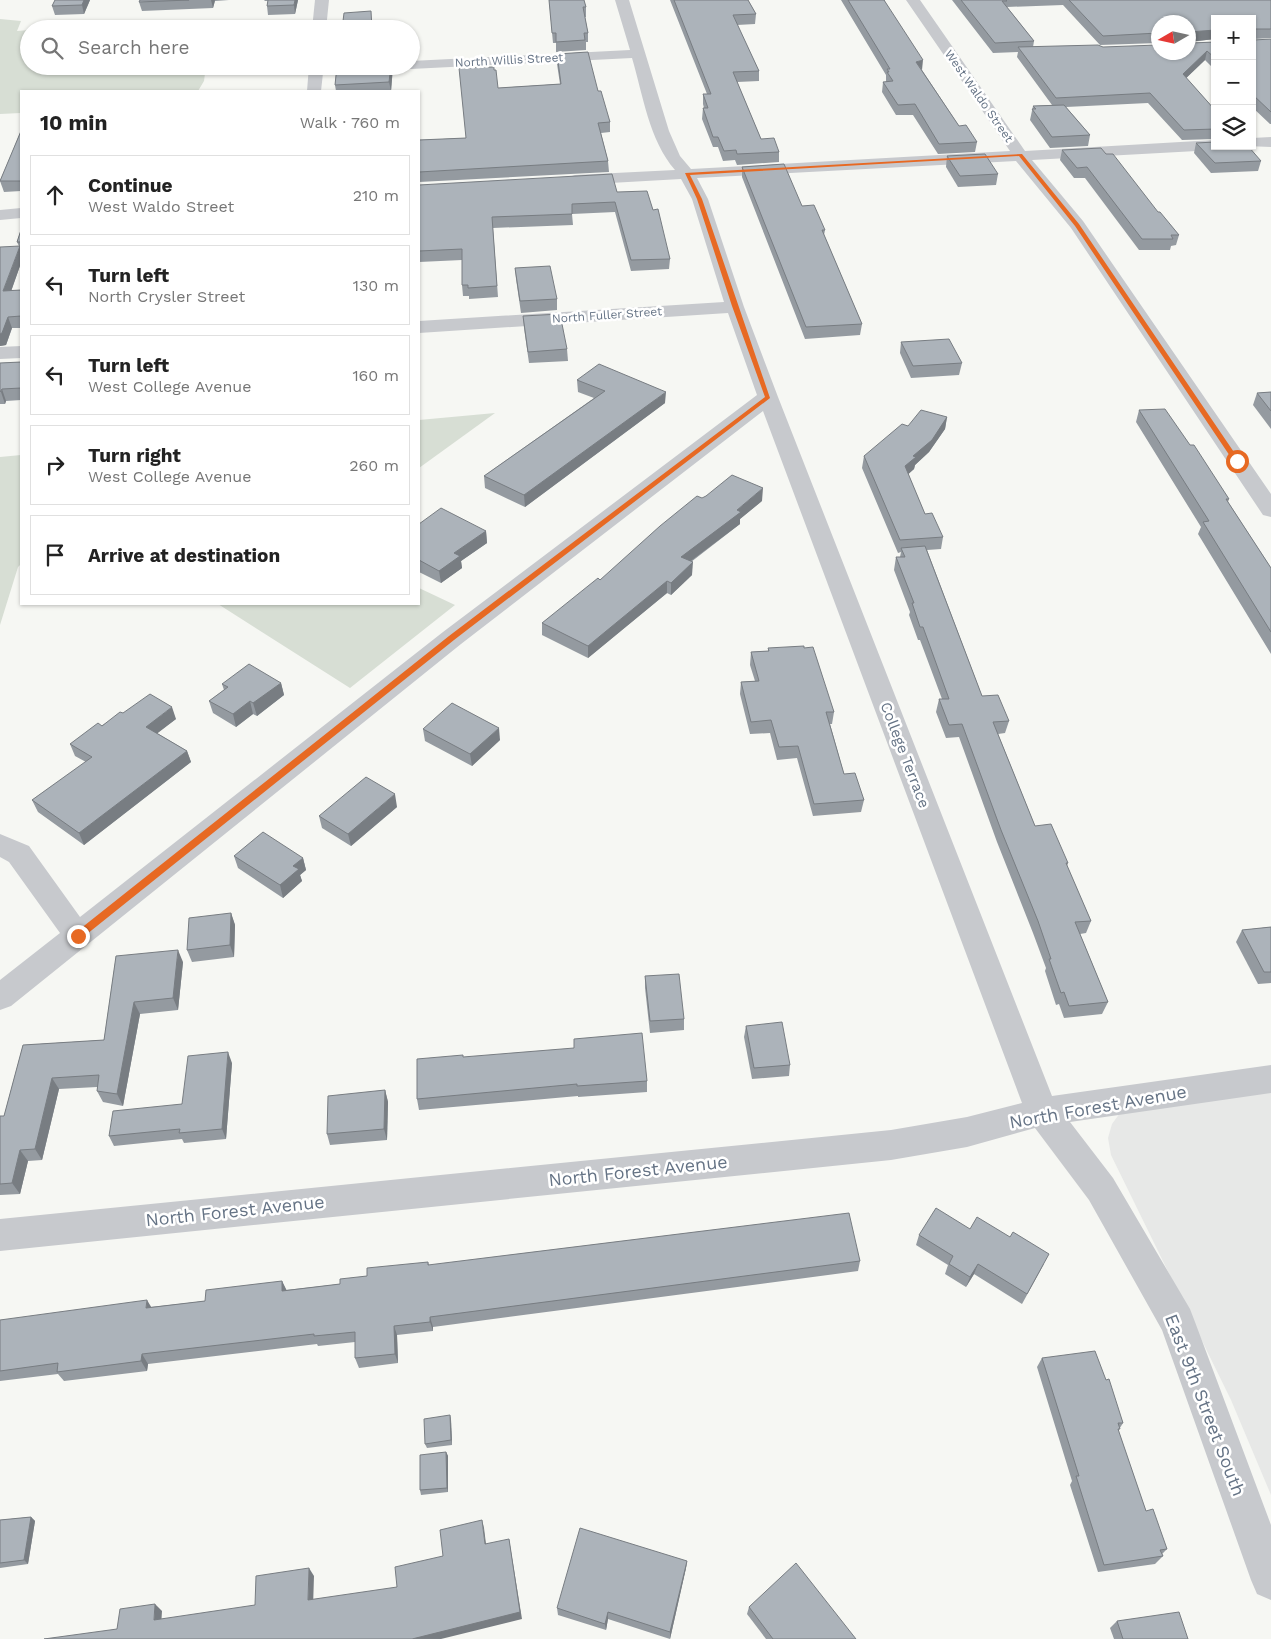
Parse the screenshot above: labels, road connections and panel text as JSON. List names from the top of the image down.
{
  "streets": {
    "street": [
      "North Willis Street",
      "West Waldo Street",
      "North Fuller Street",
      "College Terrace",
      "North Forest Avenue",
      "East 9th Street South"
    ]
  },
  "crossings": [
    ["North Willis Street", "College Terrace"],
    ["North Fuller Street", "College Terrace"],
    ["College Terrace", "North Forest Avenue"],
    ["College Terrace", "East 9th Street South"],
    ["North Forest Avenue", "East 9th Street South"]
  ],
  "north": "left",
  "page": {
    "map_buttons": ["+", "−"],
    "search": "Search here",
    "heading": ["10 min", "Walk · 760 m"],
    "list": [
      ["Continue", "West Waldo Street", "210 m"],
      ["Turn left", "North Crysler Street", "130 m"],
      ["Turn left", "West College Avenue", "160 m"],
      ["Turn right", "West College Avenue", "260 m"],
      "Arrive at destination"
    ]
  }
}
